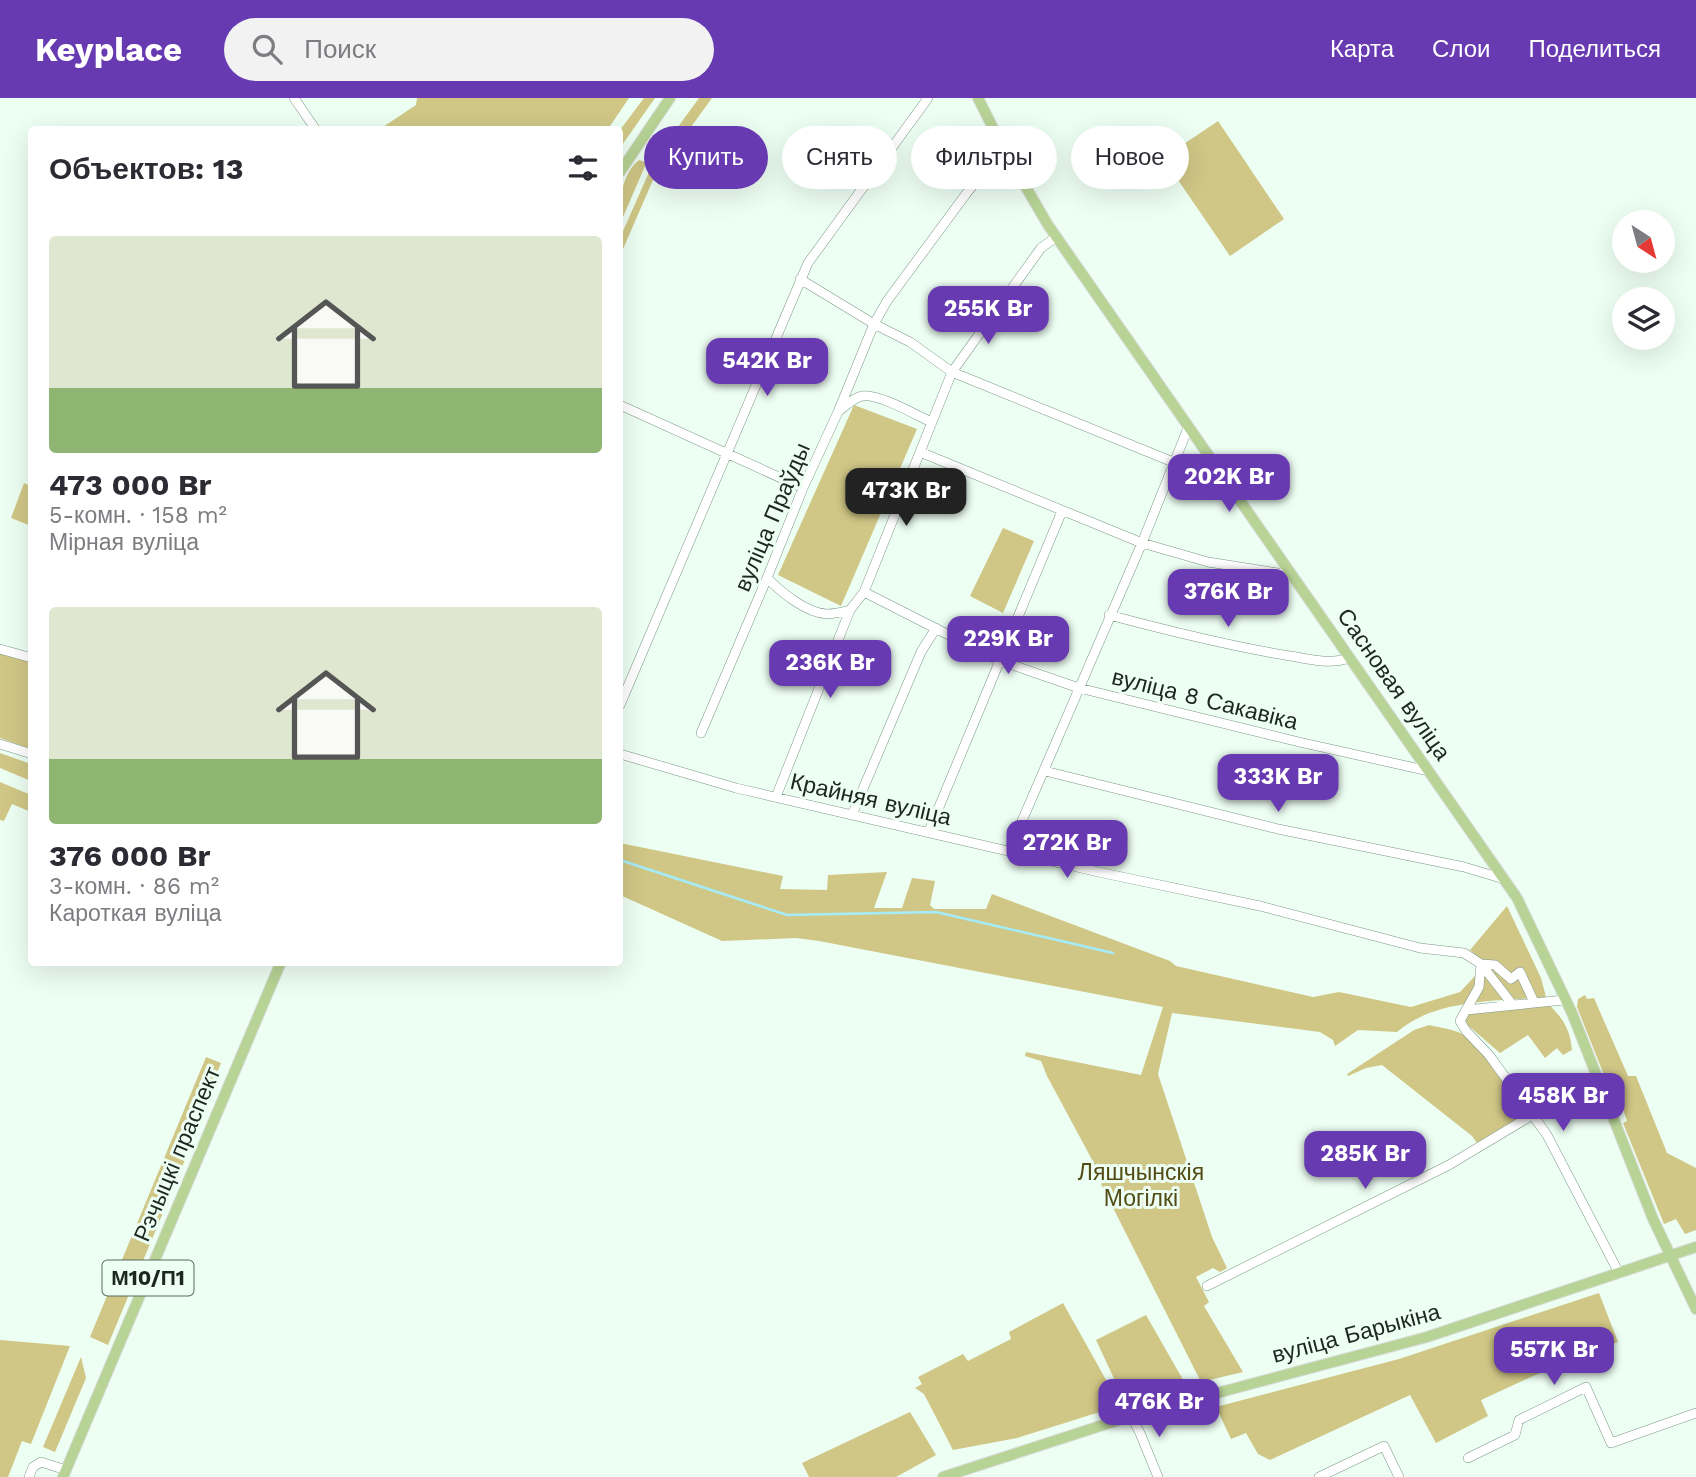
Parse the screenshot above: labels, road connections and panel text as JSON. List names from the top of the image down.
{
  "streets": {
    "main road": [
      "Сасновая вуліца",
      "Рэчыцкі праспект",
      "М10/П1",
      "вуліца Барыкіна"
    ],
    "street": ["вуліца Праўды", "вуліца 8 Сакавіка", "Крайняя вуліца"]
  },
  "crossings": [
    ["Сасновая вуліца", "вуліца 8 Сакавіка"],
    ["Сасновая вуліца", "вуліца Барыкіна"]
  ],
  "parks": ["Ляшчынскія Могілкі"],
  "north": "bottom right",
  "page": {
    "header": "Keyplace",
    "search": "Поиск",
    "nav": ["Карта", "Слои", "Поделиться"],
    "chip": [
      "Купить",
      "Снять",
      "Фильтры",
      "Новое"
    ],
    "heading": "Объектов: 13",
    "list": [
      {
        "name": "473 000 Br",
        "note": "5-комн. · 158 m² · Мірная вуліца"
      },
      {
        "name": "376 000 Br",
        "note": "3-комн. · 86 m² · Кароткая вуліца"
      }
    ],
    "price": [
      "255K Br",
      "542K Br",
      "202K Br",
      "473K Br",
      "376K Br",
      "229K Br",
      "236K Br",
      "333K Br",
      "272K Br",
      "458K Br",
      "285K Br",
      "557K Br",
      "476K Br"
    ]
  }
}
